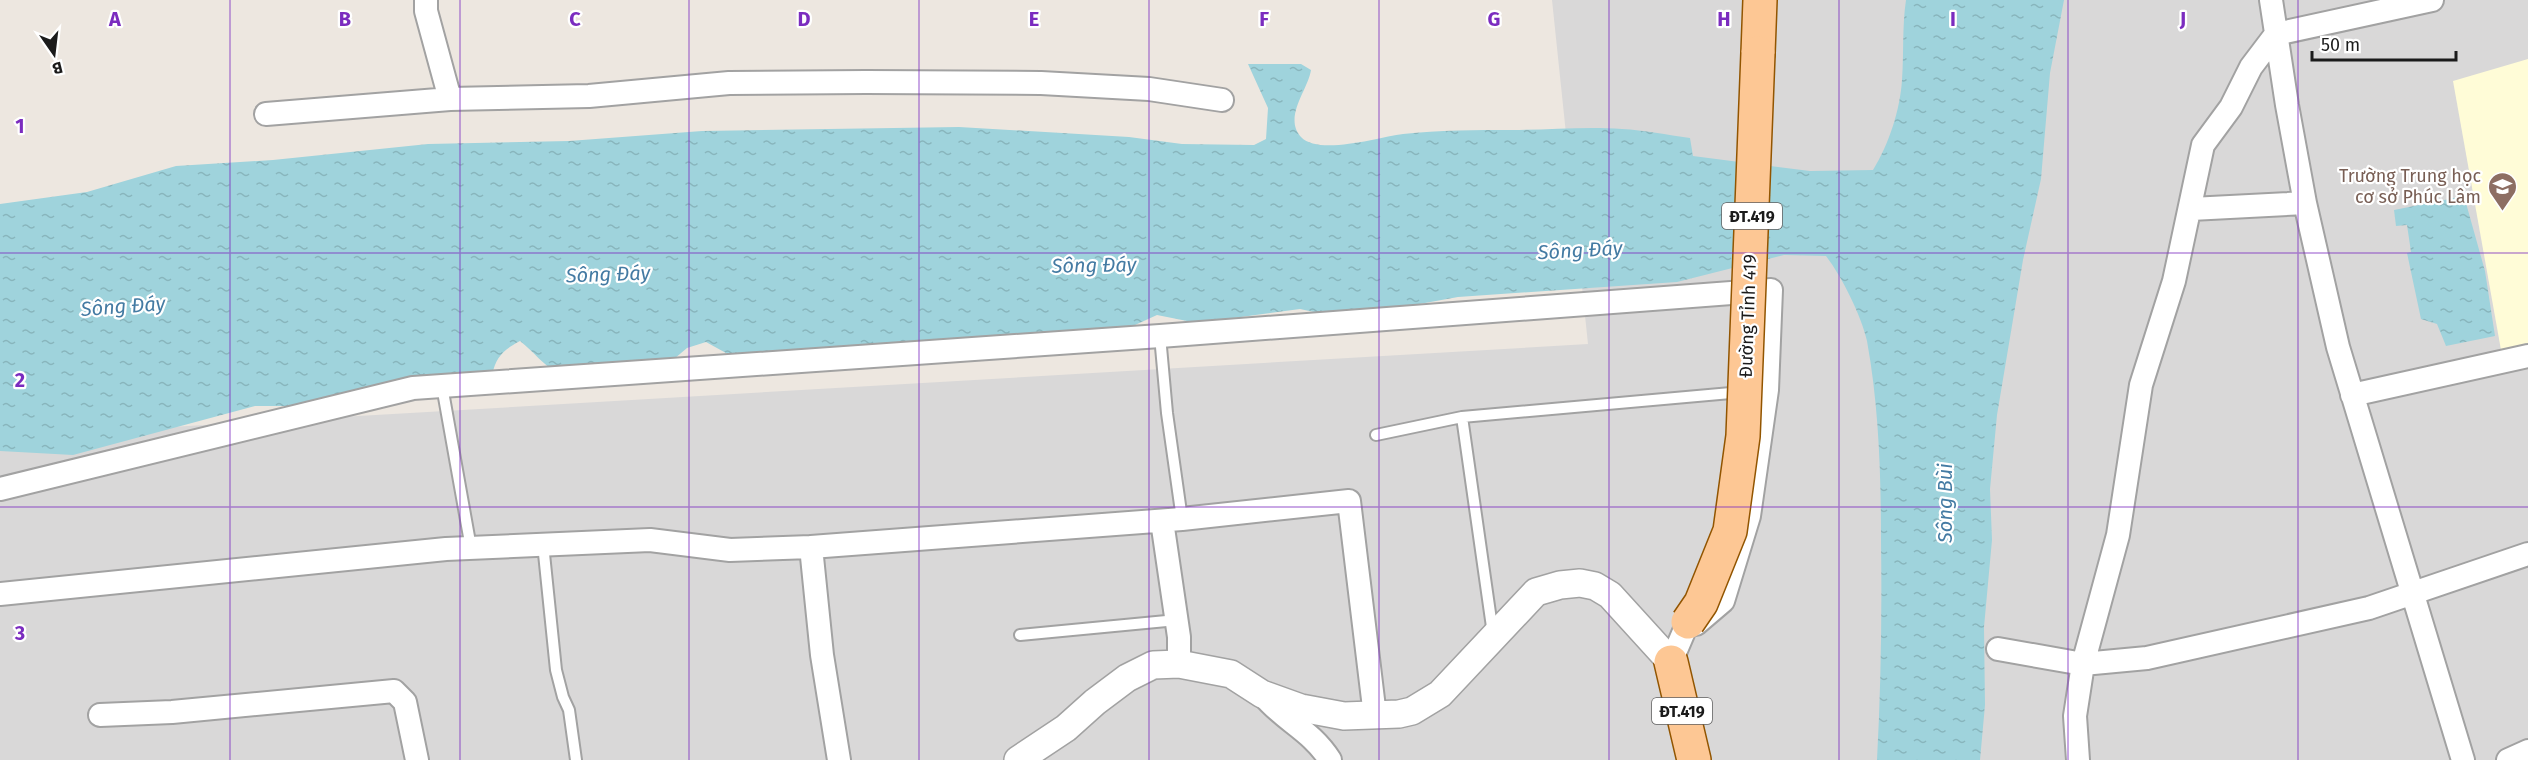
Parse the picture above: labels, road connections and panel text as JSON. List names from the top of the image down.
{
  "streets": {
    "main road": ["ĐT.419", "Đường Tỉnh 419"]
  },
  "crossings": [
    ["ĐT.419", "Đường Tỉnh 419"]
  ],
  "water": ["Sông Đáy", "Sông Bùi"],
  "places": {
    "school or university": ["Trường Trung học cơ sở Phúc Lâm"]
  },
  "scale_bar": "50 m",
  "north": "bottom",
  "grid": {
    "columns": [
      "A",
      "B",
      "C",
      "D",
      "E",
      "F",
      "G",
      "H",
      "I",
      "J"
    ],
    "rows": ["1", "2", "3"]
  }
}
